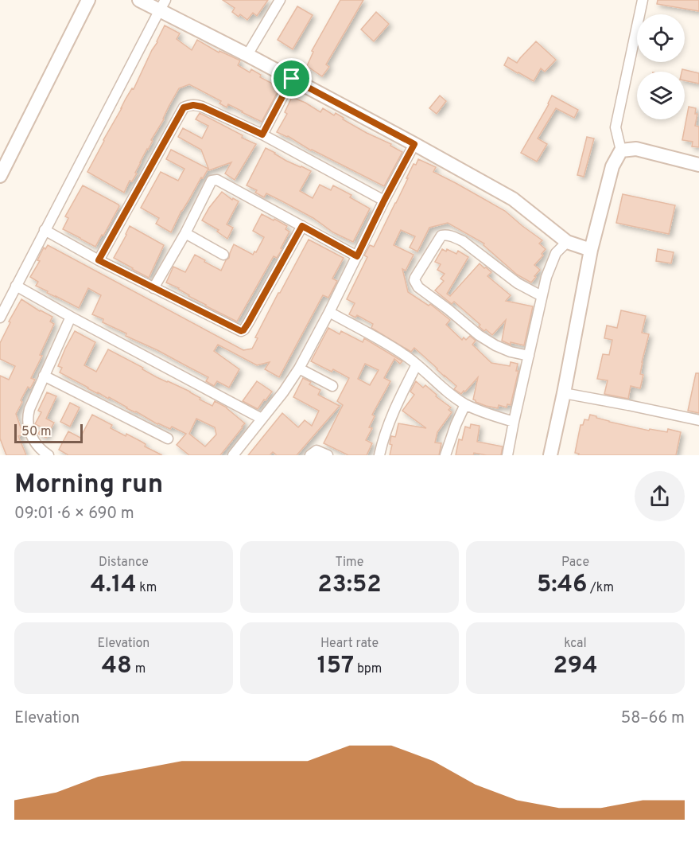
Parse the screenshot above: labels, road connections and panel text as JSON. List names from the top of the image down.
{
  "scale_bar": "50 m",
  "page": {
    "scale": "50 m",
    "heading": ["Morning run", "09:01 · 6 × 690 m"],
    "stats": [
      ["Distance", "4.14 km"],
      ["Time", "23:52"],
      ["Pace", "5:46 /km"],
      ["Elevation", "48 m"],
      ["Heart rate", "157 bpm"],
      ["kcal", "294"]
    ],
    "chart": ["Elevation", "58–66 m"]
  }
}
